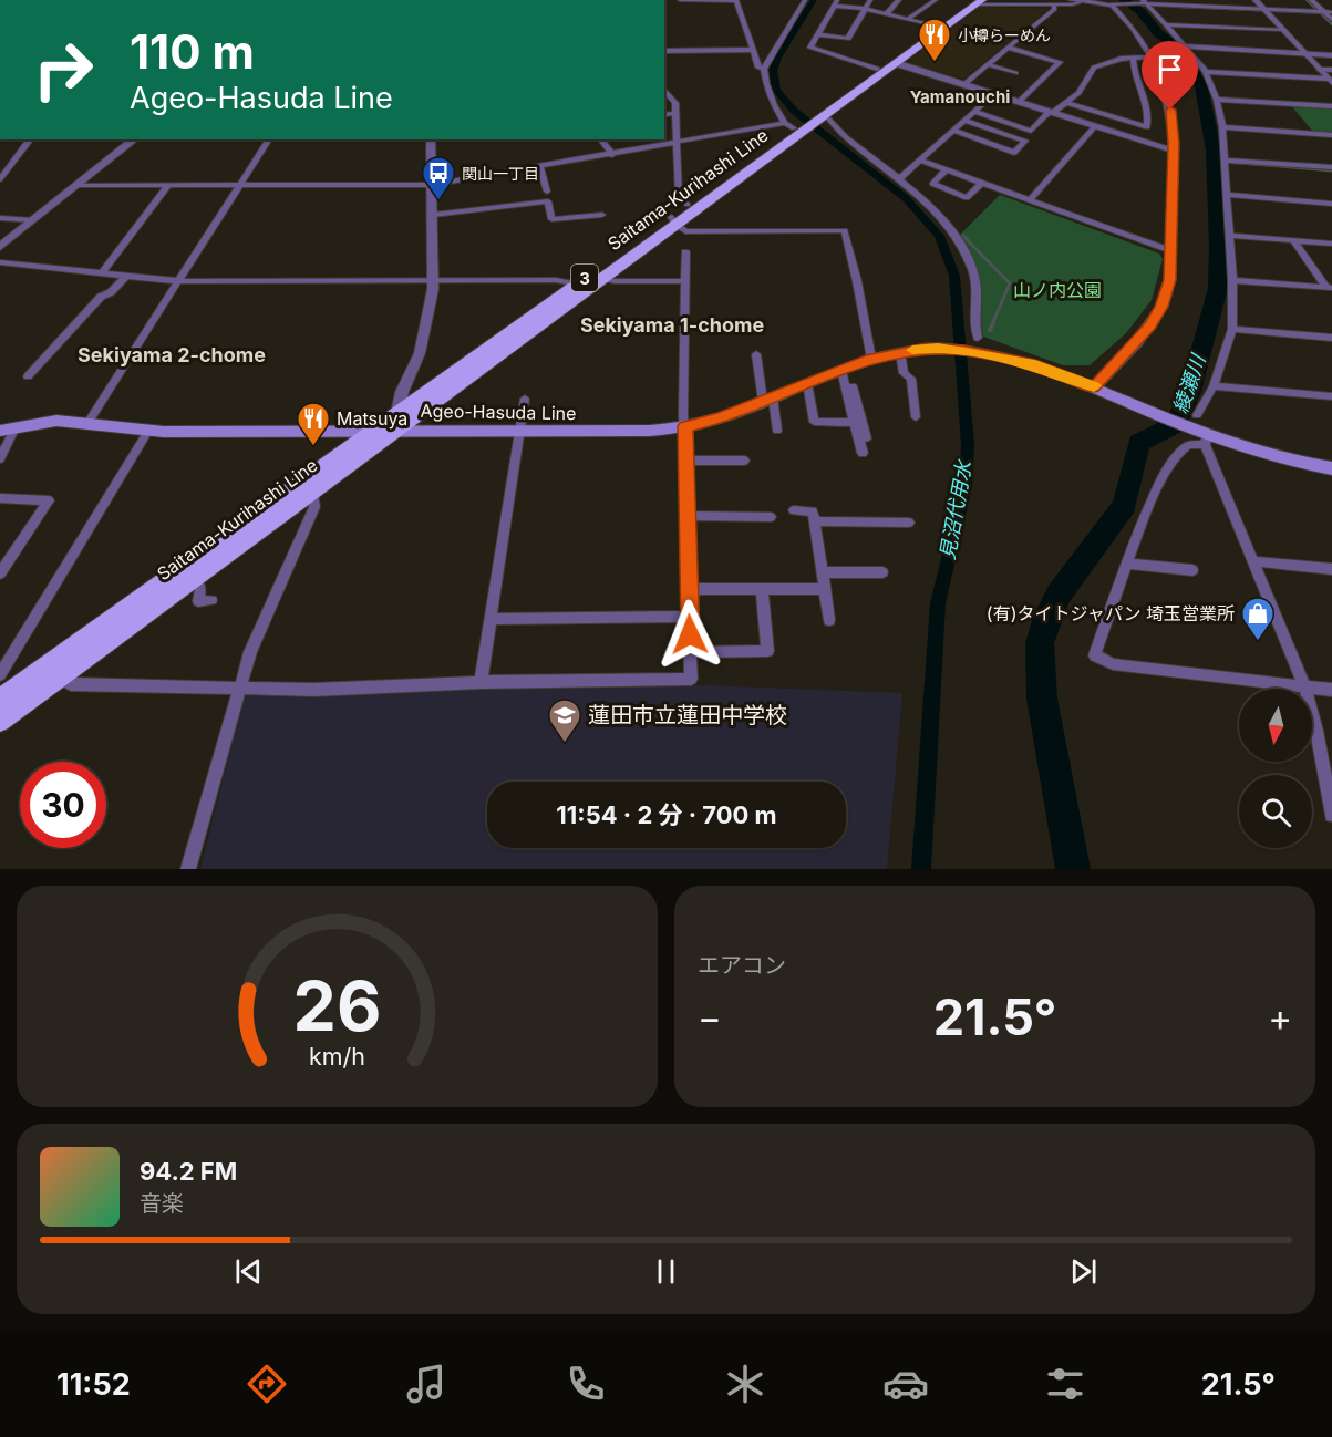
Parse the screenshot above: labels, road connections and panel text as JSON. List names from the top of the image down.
{
  "streets": {
    "main road": ["Saitama-Kurihashi Line", "3", "Ageo-Hasuda Line"]
  },
  "crossings": [
    ["Saitama-Kurihashi Line", "Ageo-Hasuda Line"]
  ],
  "districts": ["Yamanouchi", "Sekiyama 1-chome", "Sekiyama 2-chome"],
  "water": ["綾瀬川", "見沼代用水"],
  "parks": ["山ノ内公園"],
  "places": {
    "restaurant": ["小樽らーめん", "Matsuya"],
    "bus stop": ["関山一丁目"],
    "shop": ["(有)タイトジャパン 埼玉営業所"],
    "school or university": ["蓮田市立蓮田中学校"]
  },
  "north": "bottom",
  "page": {
    "turn": ["110 m", "Ageo-Hasuda Line"],
    "limit": "30",
    "trip": "11:54 · 2 分 · 700 m",
    "tile": "エアコン",
    "heat": ["−", "21.5°", "+"],
    "song": ["94.2 FM", "音楽"],
    "tabs": ["11:52", "21.5°"],
    "gauge": ["26", "km/h"]
  }
}
